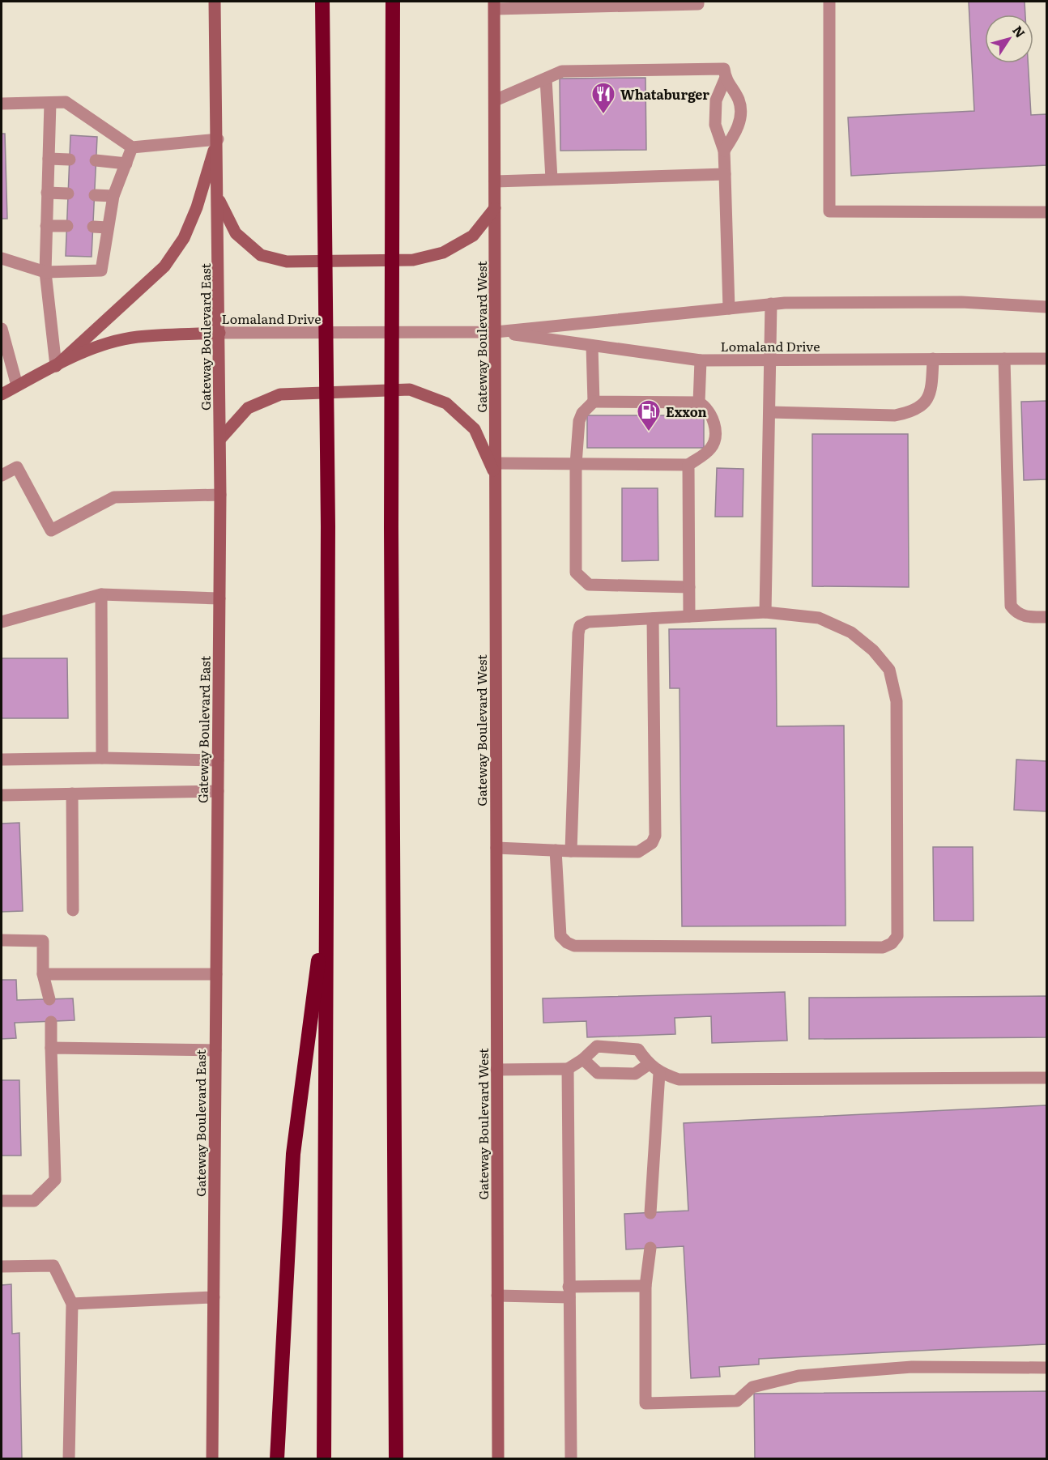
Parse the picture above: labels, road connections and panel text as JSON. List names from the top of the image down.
{
  "streets": {
    "main road": ["Lomaland Drive", "Gateway Boulevard East", "Gateway Boulevard West"]
  },
  "crossings": [
    ["Lomaland Drive", "Gateway Boulevard East"],
    ["Lomaland Drive", "Gateway Boulevard West"]
  ],
  "places": {
    "restaurant": ["Whataburger"],
    "fuel station": ["Exxon"]
  },
  "north": "top right"
}
